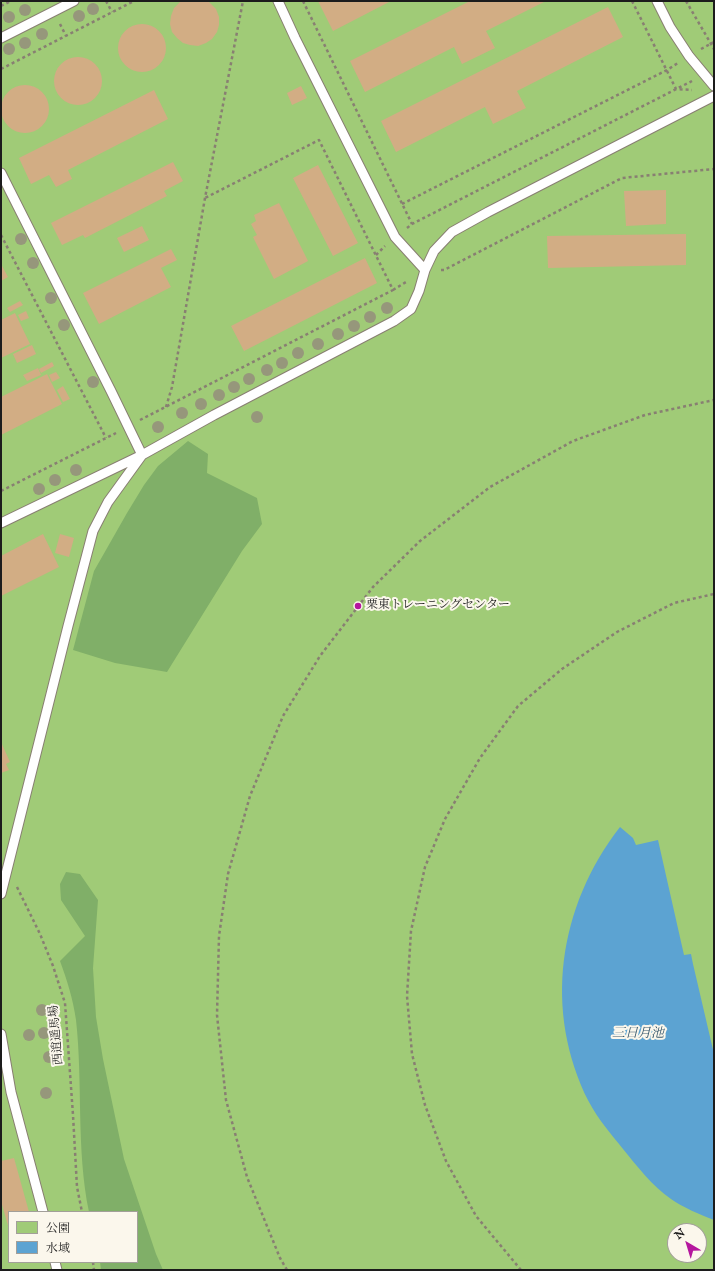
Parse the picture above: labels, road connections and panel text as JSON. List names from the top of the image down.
{
  "streets": {
    "path": ["西逍遥馬場"]
  },
  "water": ["三日月池"],
  "places": ["栗東トレーニングセンター"],
  "legend": ["公園", "水域"],
  "north": "top left"
}
